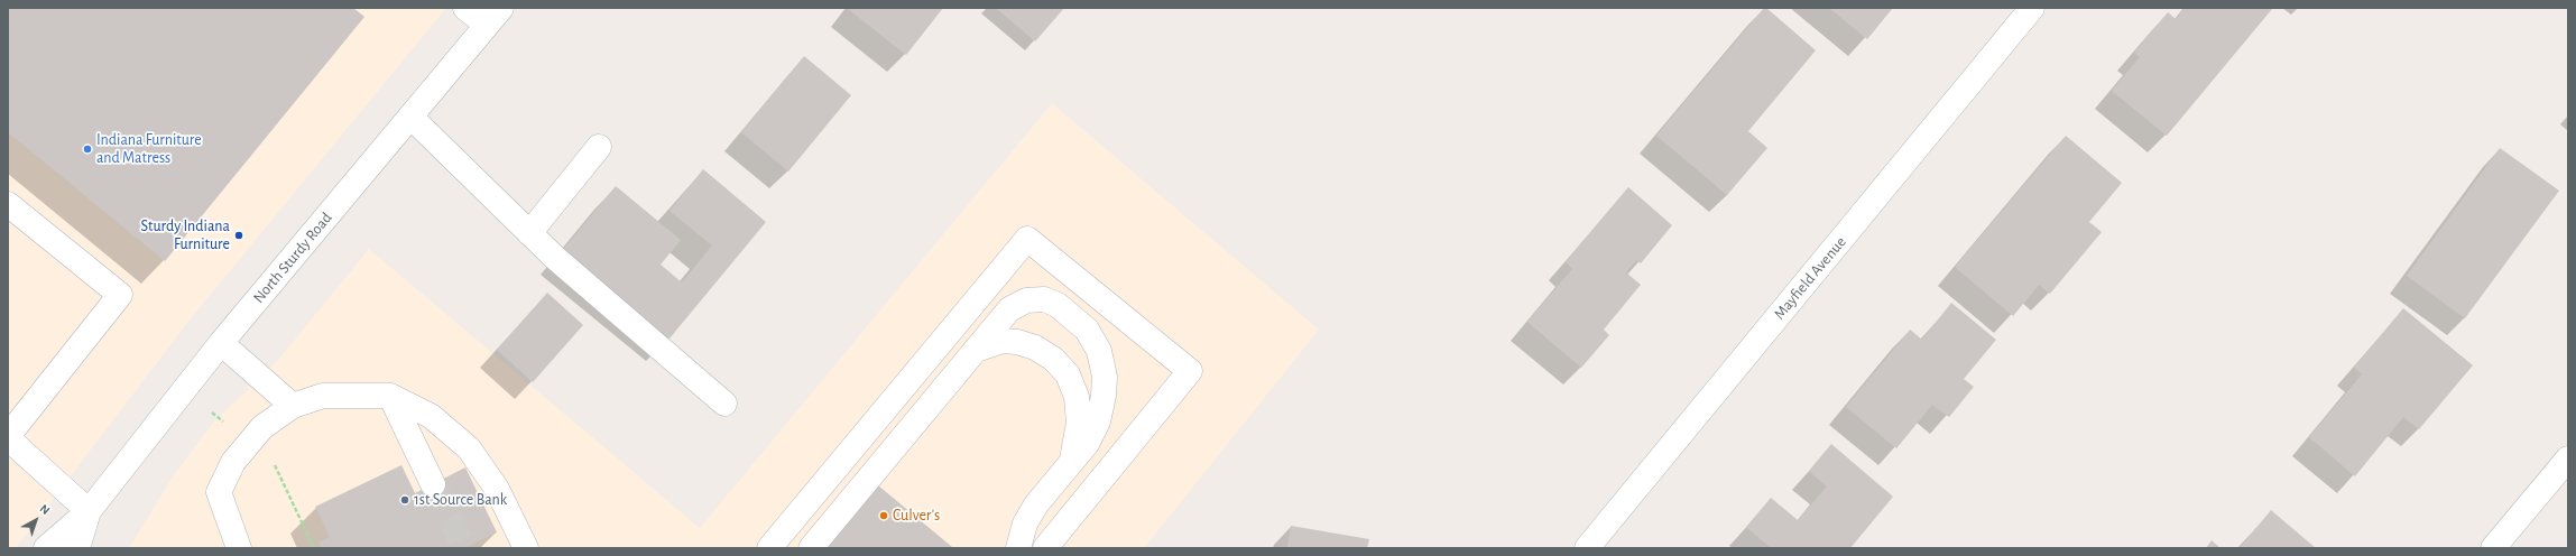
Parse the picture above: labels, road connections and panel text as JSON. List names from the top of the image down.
{
  "streets": {
    "street": ["North Sturdy Road", "Mayfield Avenue"]
  },
  "places": [
    "Indiana Furniture and Matress",
    "Sturdy Indiana Furniture",
    "1st Source Bank",
    "Culver's"
  ],
  "north": "top right"
}
